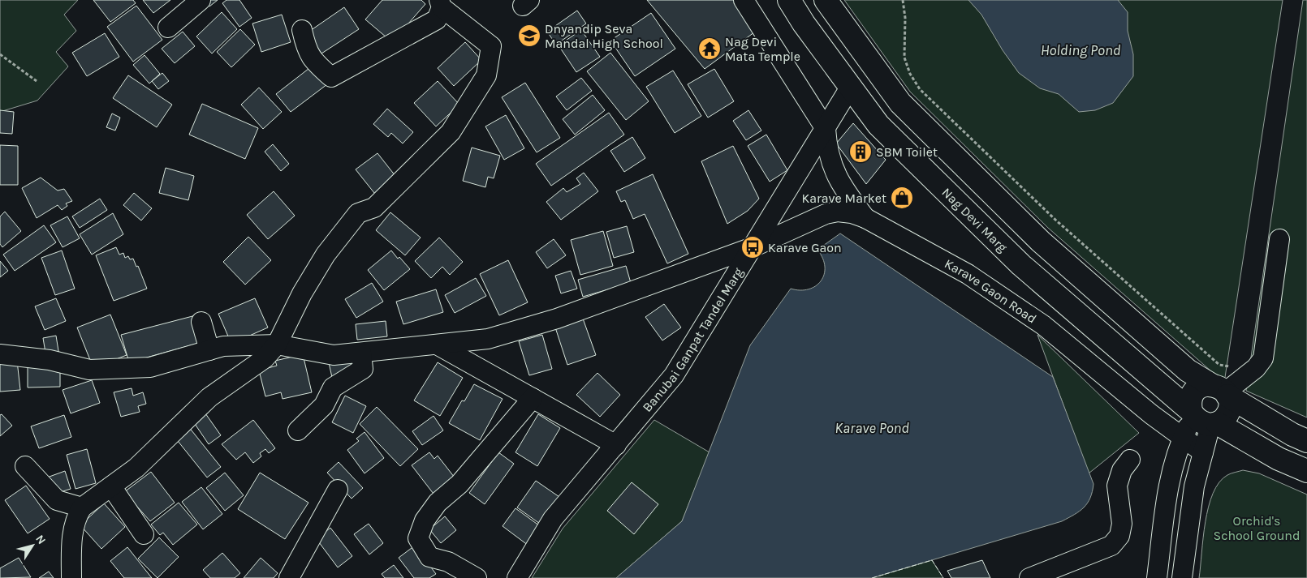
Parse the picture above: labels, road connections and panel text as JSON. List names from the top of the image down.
{
  "streets": {
    "main road": ["Nag Devi Marg"],
    "street": ["Karave Gaon Road", "Banubai Ganpat Tandel Marg"]
  },
  "crossings": [
    ["Nag Devi Marg", "Banubai Ganpat Tandel Marg"],
    ["Karave Gaon Road", "Banubai Ganpat Tandel Marg"]
  ],
  "water": ["Holding Pond", "Karave Pond"],
  "parks": ["Orchid's School Ground"],
  "places": {
    "school or university": ["Dnyandip Seva Mandal High School"],
    "temple": ["Nag Devi Mata Temple"],
    "building": ["SBM Toilet"],
    "shop": ["Karave Market"],
    "bus stop": ["Karave Gaon"]
  },
  "north": "top right"
}
